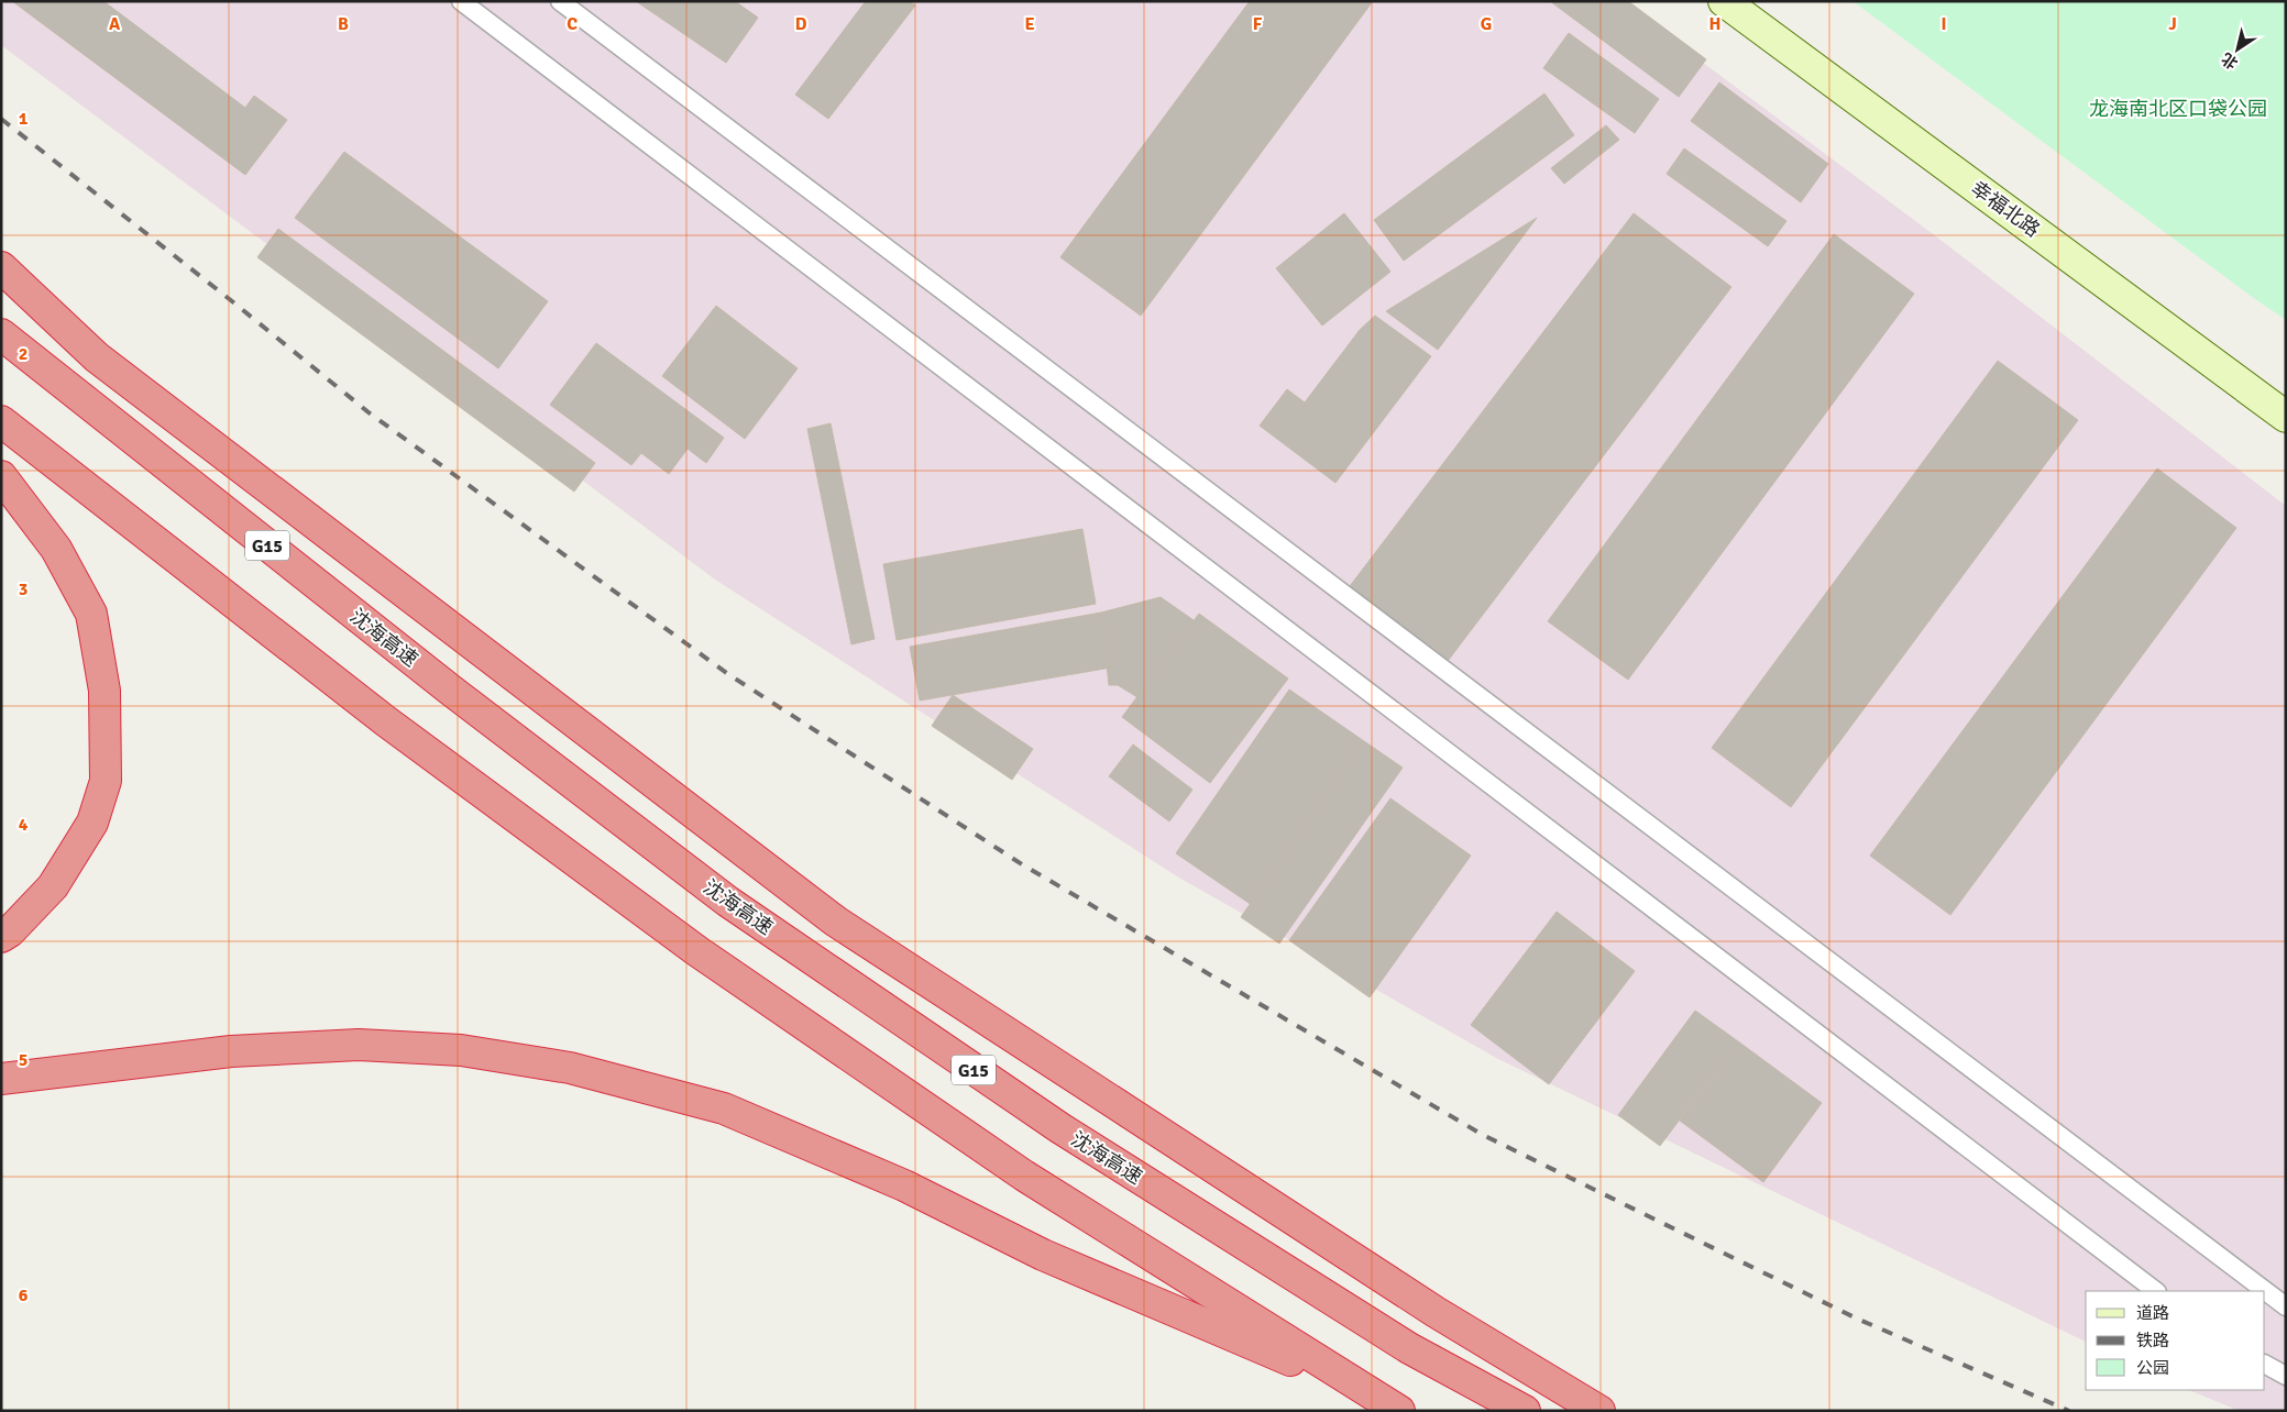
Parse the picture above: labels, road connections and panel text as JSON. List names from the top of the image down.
{
  "streets": {
    "highway": ["G15", "沈海高速"],
    "main road": ["幸福北路"]
  },
  "parks": ["龙海南北区口袋公园"],
  "legend": ["道路", "铁路", "公园"],
  "north": "bottom left",
  "grid": {
    "columns": [
      "A",
      "B",
      "C",
      "D",
      "E",
      "F",
      "G",
      "H",
      "I",
      "J"
    ],
    "rows": [
      "1",
      "2",
      "3",
      "4",
      "5",
      "6"
    ]
  }
}
